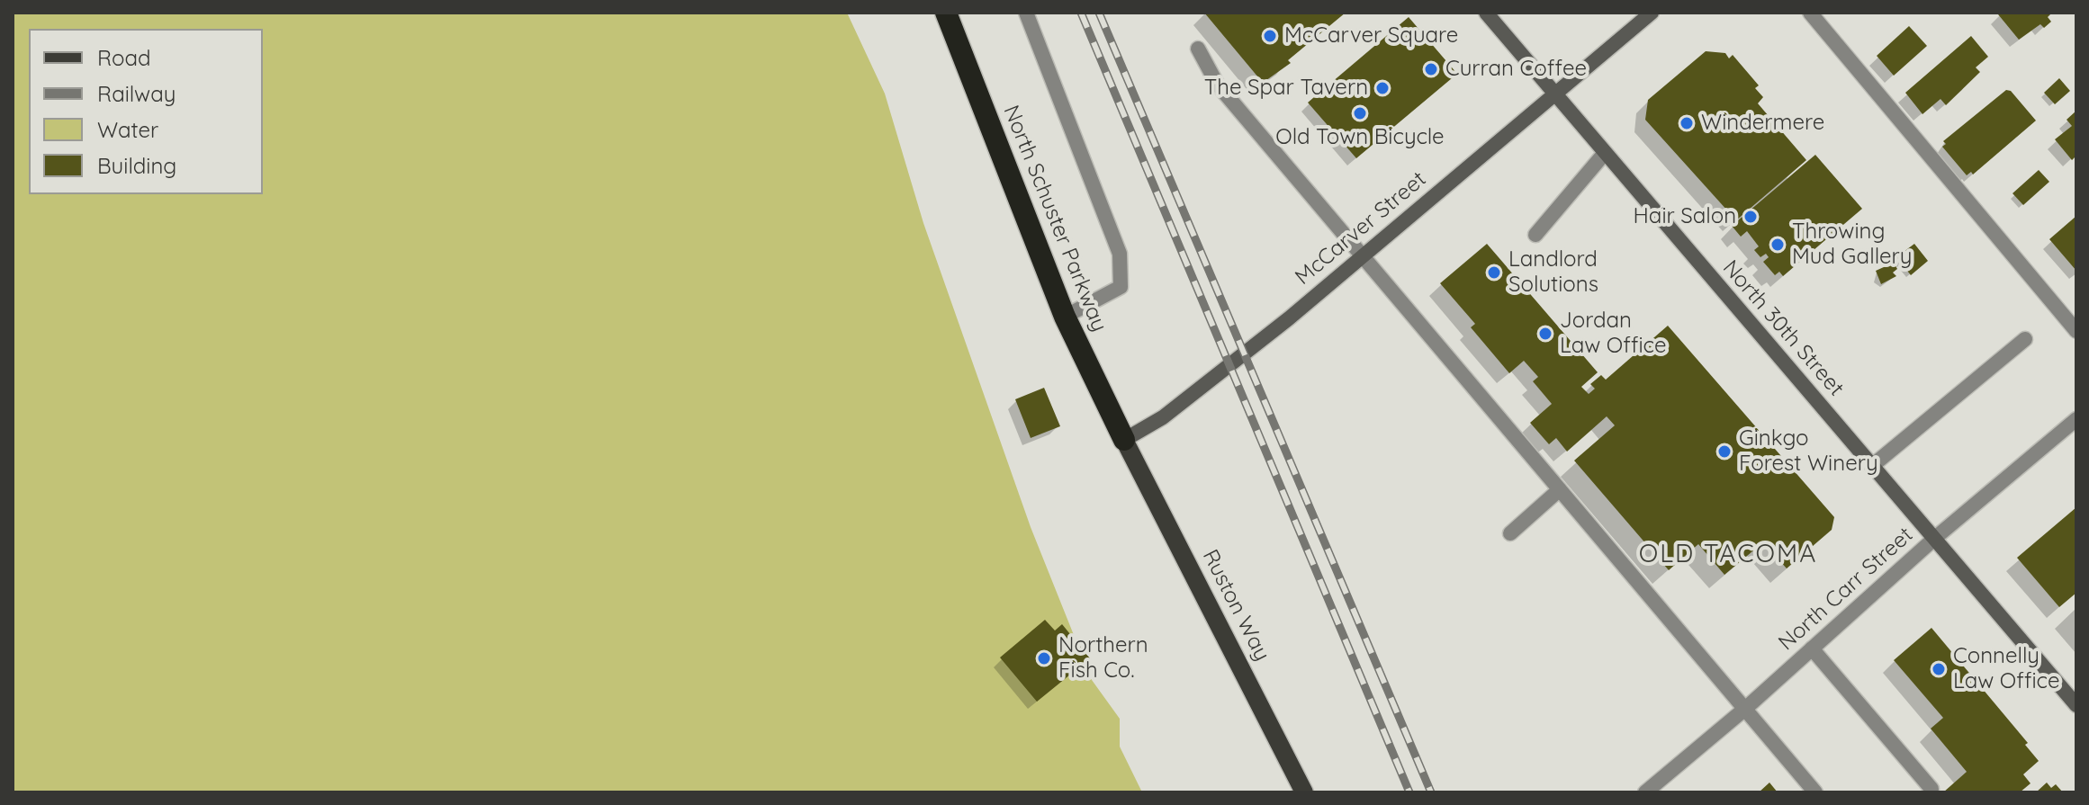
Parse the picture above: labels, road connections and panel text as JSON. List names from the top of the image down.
{
  "streets": {
    "highway": ["North Schuster Parkway"],
    "main road": ["McCarver Street", "North 30th Street", "Ruston Way"],
    "street": ["North Carr Street"]
  },
  "crossings": [
    ["North Schuster Parkway", "McCarver Street"],
    ["North Schuster Parkway", "Ruston Way"],
    ["McCarver Street", "North 30th Street"],
    ["McCarver Street", "Ruston Way"],
    ["North 30th Street", "North Carr Street"]
  ],
  "districts": ["OLD TACOMA"],
  "places": [
    "McCarver Square",
    "Curran Coffee",
    "The Spar Tavern",
    "Old Town Bicycle",
    "Windermere",
    "Hair Salon",
    "Throwing Mud Gallery",
    "Landlord Solutions",
    "Jordan Law Office",
    "Ginkgo Forest Winery",
    "Northern Fish Co.",
    "Connelly Law Office"
  ],
  "legend": [
    "Road",
    "Railway",
    "Water",
    "Building"
  ]
}
